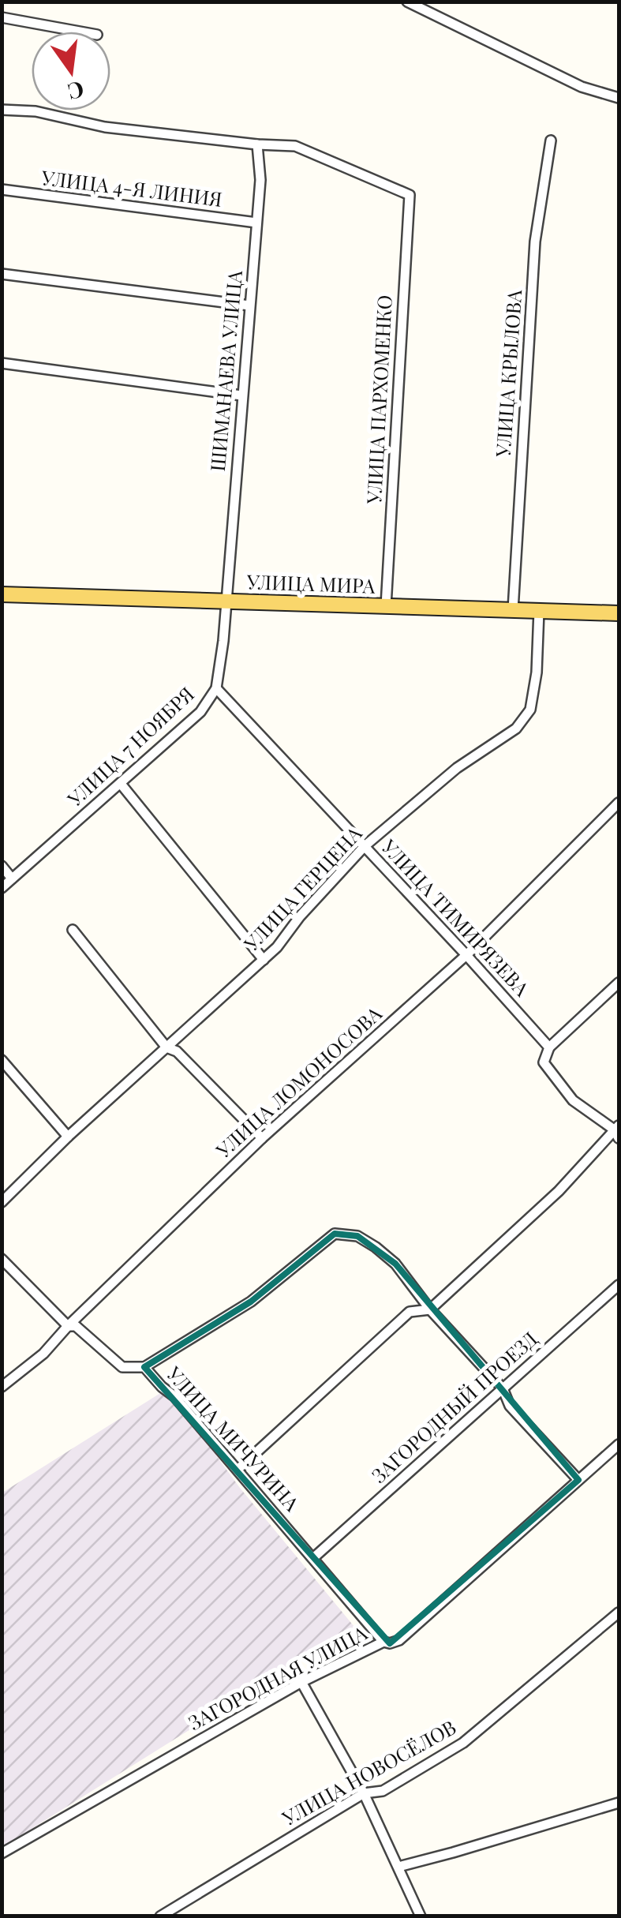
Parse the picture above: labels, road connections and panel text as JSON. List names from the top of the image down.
{
  "streets": {
    "main road": ["УЛИЦА МИРА"],
    "street": [
      "УЛИЦА 4-Я ЛИНИЯ",
      "ШИМАНАЕВА УЛИЦА",
      "УЛИЦА КРЫЛОВА",
      "УЛИЦА ПАРХОМЕНКО",
      "УЛИЦА 7 НОЯБРЯ",
      "УЛИЦА ГЕРЦЕНА",
      "УЛИЦА ТИМИРЯЗЕВА",
      "УЛИЦА ЛОМОНОСОВА",
      "ЗАГОРОДНЫЙ ПРОЕЗД",
      "УЛИЦА МИЧУРИНА",
      "ЗАГОРОДНАЯ УЛИЦА",
      "УЛИЦА НОВОСЁЛОВ"
    ]
  },
  "crossings": [
    ["УЛИЦА 4-Я ЛИНИЯ", "ШИМАНАЕВА УЛИЦА"],
    ["ШИМАНАЕВА УЛИЦА", "УЛИЦА ПАРХОМЕНКО"],
    ["ШИМАНАЕВА УЛИЦА", "УЛИЦА МИРА"],
    ["ШИМАНАЕВА УЛИЦА", "УЛИЦА 7 НОЯБРЯ"],
    ["УЛИЦА КРЫЛОВА", "УЛИЦА МИРА"],
    ["УЛИЦА ПАРХОМЕНКО", "УЛИЦА МИРА"],
    ["УЛИЦА МИРА", "УЛИЦА 7 НОЯБРЯ"],
    ["УЛИЦА МИРА", "УЛИЦА ГЕРЦЕНА"],
    ["УЛИЦА 7 НОЯБРЯ", "УЛИЦА ТИМИРЯЗЕВА"],
    ["УЛИЦА ГЕРЦЕНА", "УЛИЦА ТИМИРЯЗЕВА"],
    ["УЛИЦА ТИМИРЯЗЕВА", "УЛИЦА ЛОМОНОСОВА"],
    ["УЛИЦА ЛОМОНОСОВА", "УЛИЦА МИЧУРИНА"],
    ["ЗАГОРОДНЫЙ ПРОЕЗД", "УЛИЦА МИЧУРИНА"],
    ["УЛИЦА МИЧУРИНА", "ЗАГОРОДНАЯ УЛИЦА"]
  ],
  "north": "bottom"
}
